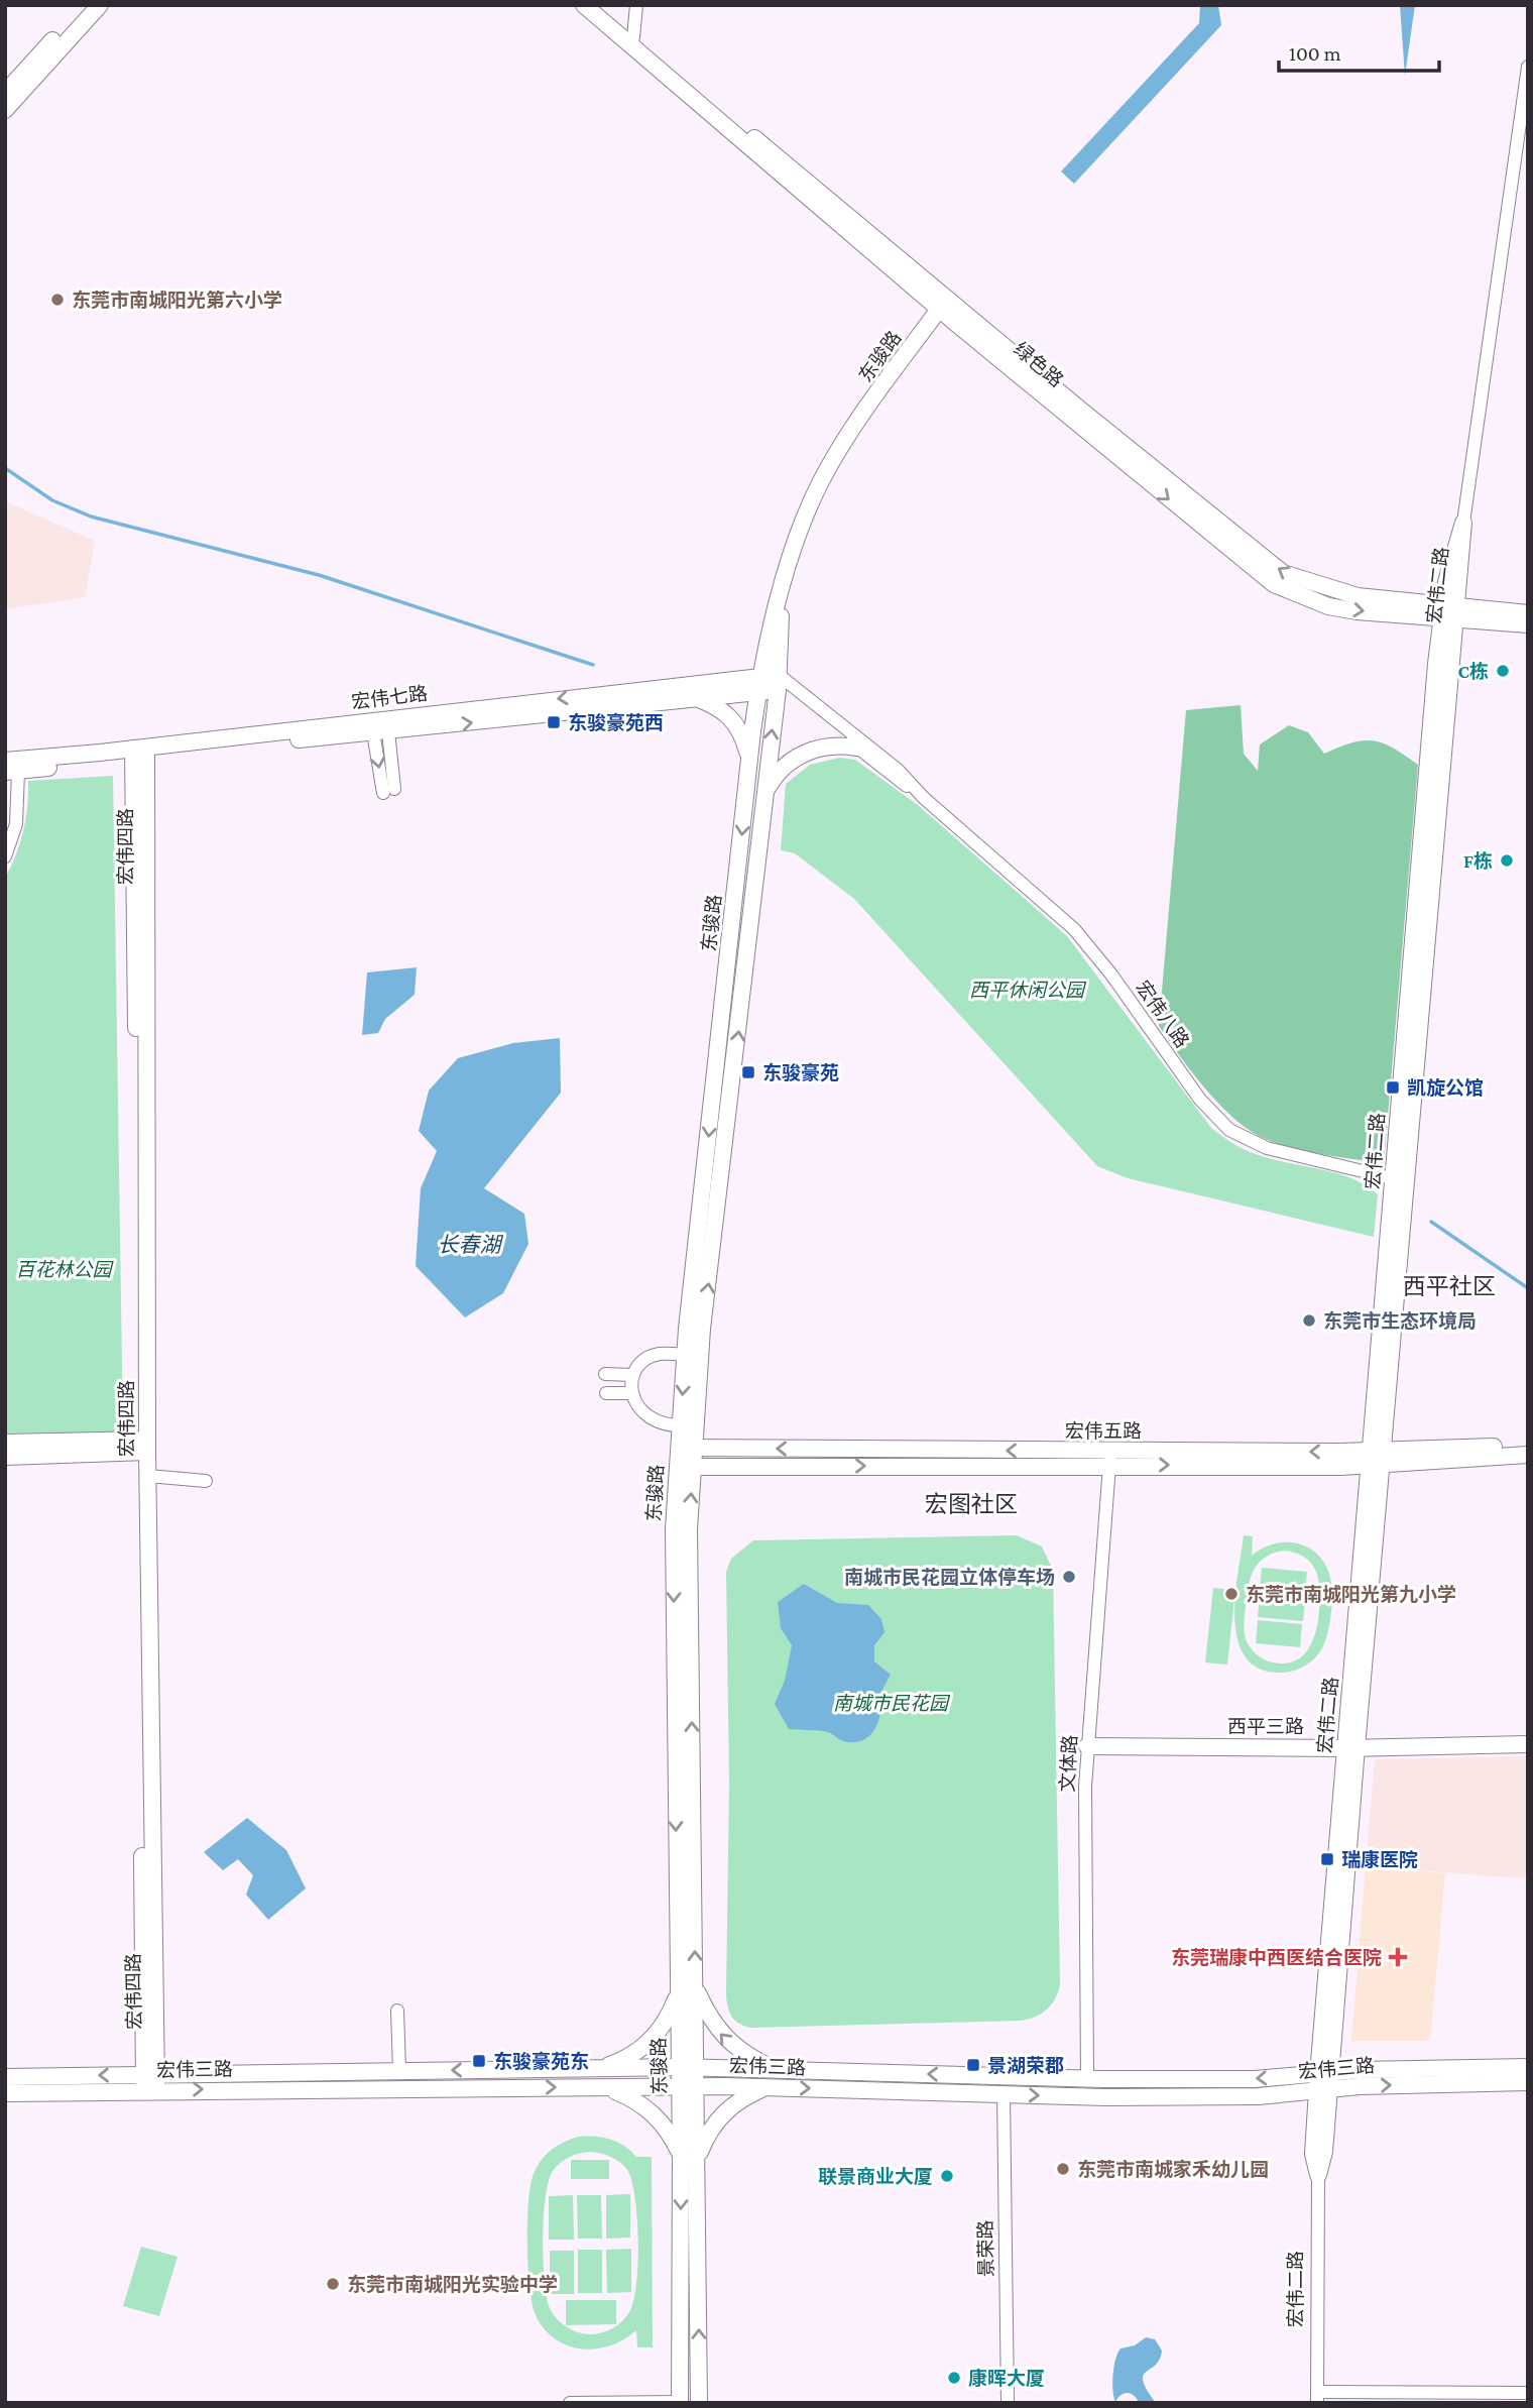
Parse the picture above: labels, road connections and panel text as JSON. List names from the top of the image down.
{
  "streets": {
    "street": [
      "东骏路",
      "绿色路",
      "宏伟二路",
      "宏伟七路",
      "宏伟四路",
      "宏伟八路",
      "宏伟五路",
      "西平三路",
      "文体路",
      "宏伟三路",
      "景荣路"
    ]
  },
  "crossings": [
    ["东骏路", "绿色路"],
    ["东骏路", "宏伟七路"],
    ["东骏路", "宏伟八路"],
    ["东骏路", "宏伟五路"],
    ["东骏路", "宏伟三路"],
    ["绿色路", "宏伟二路"],
    ["宏伟二路", "宏伟八路"],
    ["宏伟二路", "宏伟五路"],
    ["宏伟二路", "西平三路"],
    ["宏伟二路", "宏伟三路"],
    ["宏伟七路", "宏伟四路"],
    ["宏伟七路", "宏伟八路"],
    ["宏伟四路", "宏伟三路"],
    ["宏伟五路", "文体路"],
    ["西平三路", "文体路"],
    ["文体路", "宏伟三路"],
    ["宏伟三路", "景荣路"]
  ],
  "districts": ["西平社区", "宏图社区"],
  "water": ["长春湖"],
  "parks": ["西平休闲公园", "百花林公园", "南城市民花园"],
  "places": {
    "other": [
      "东莞市南城阳光第六小学",
      "C栋",
      "F栋",
      "东莞市生态环境局",
      "南城市民花园立体停车场",
      "东莞市南城阳光第九小学",
      "东莞市南城家禾幼儿园",
      "联景商业大厦",
      "东莞市南城阳光实验中学",
      "康晖大厦"
    ],
    "transit": [
      "东骏豪苑西",
      "东骏豪苑",
      "凯旋公馆",
      "瑞康医院",
      "东骏豪苑东",
      "景湖荣郡"
    ],
    "health": ["东莞瑞康中西医结合医院"]
  },
  "scale_bar": "100 m"
}
